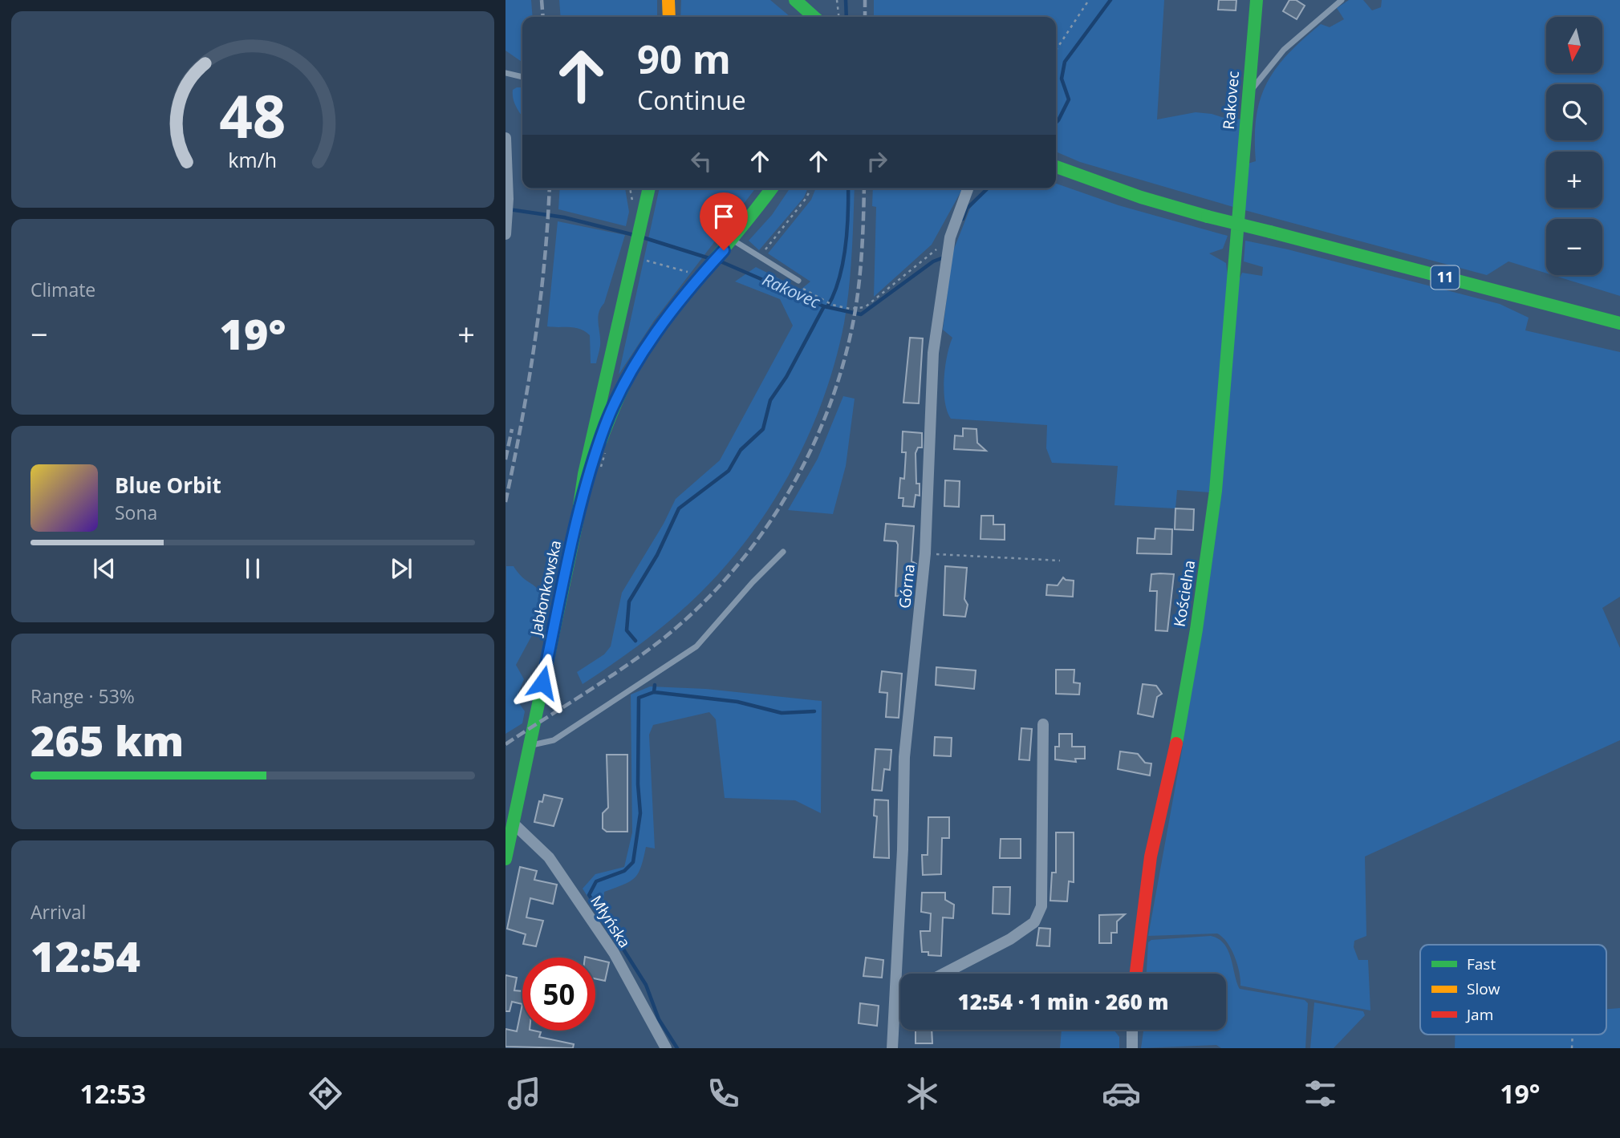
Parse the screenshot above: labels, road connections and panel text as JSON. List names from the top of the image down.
{
  "streets": {
    "main road": [
      "Rakovec",
      "11",
      "Jabłonkowska",
      "Kościelna"
    ],
    "street": ["Górna", "Młyńska"]
  },
  "crossings": [
    ["Rakovec", "Kościelna"],
    ["Jabłonkowska", "Młyńska"]
  ],
  "water": ["Rakovec"],
  "legend": ["Fast", "Slow", "Jam"],
  "north": "bottom",
  "page": {
    "map_buttons": ["+", "−"],
    "turn": ["90 m", "Continue"],
    "tile": [
      "Climate",
      ["Range · 53%", "265 km"],
      ["Arrival", "12:54"]
    ],
    "heat": ["−", "19°", "+"],
    "song": ["Blue Orbit", "Sona"],
    "limit": "50",
    "trip": "12:54 · 1 min · 260 m",
    "tabs": ["12:53", "19°"],
    "gauge": ["48", "km/h"]
  }
}
